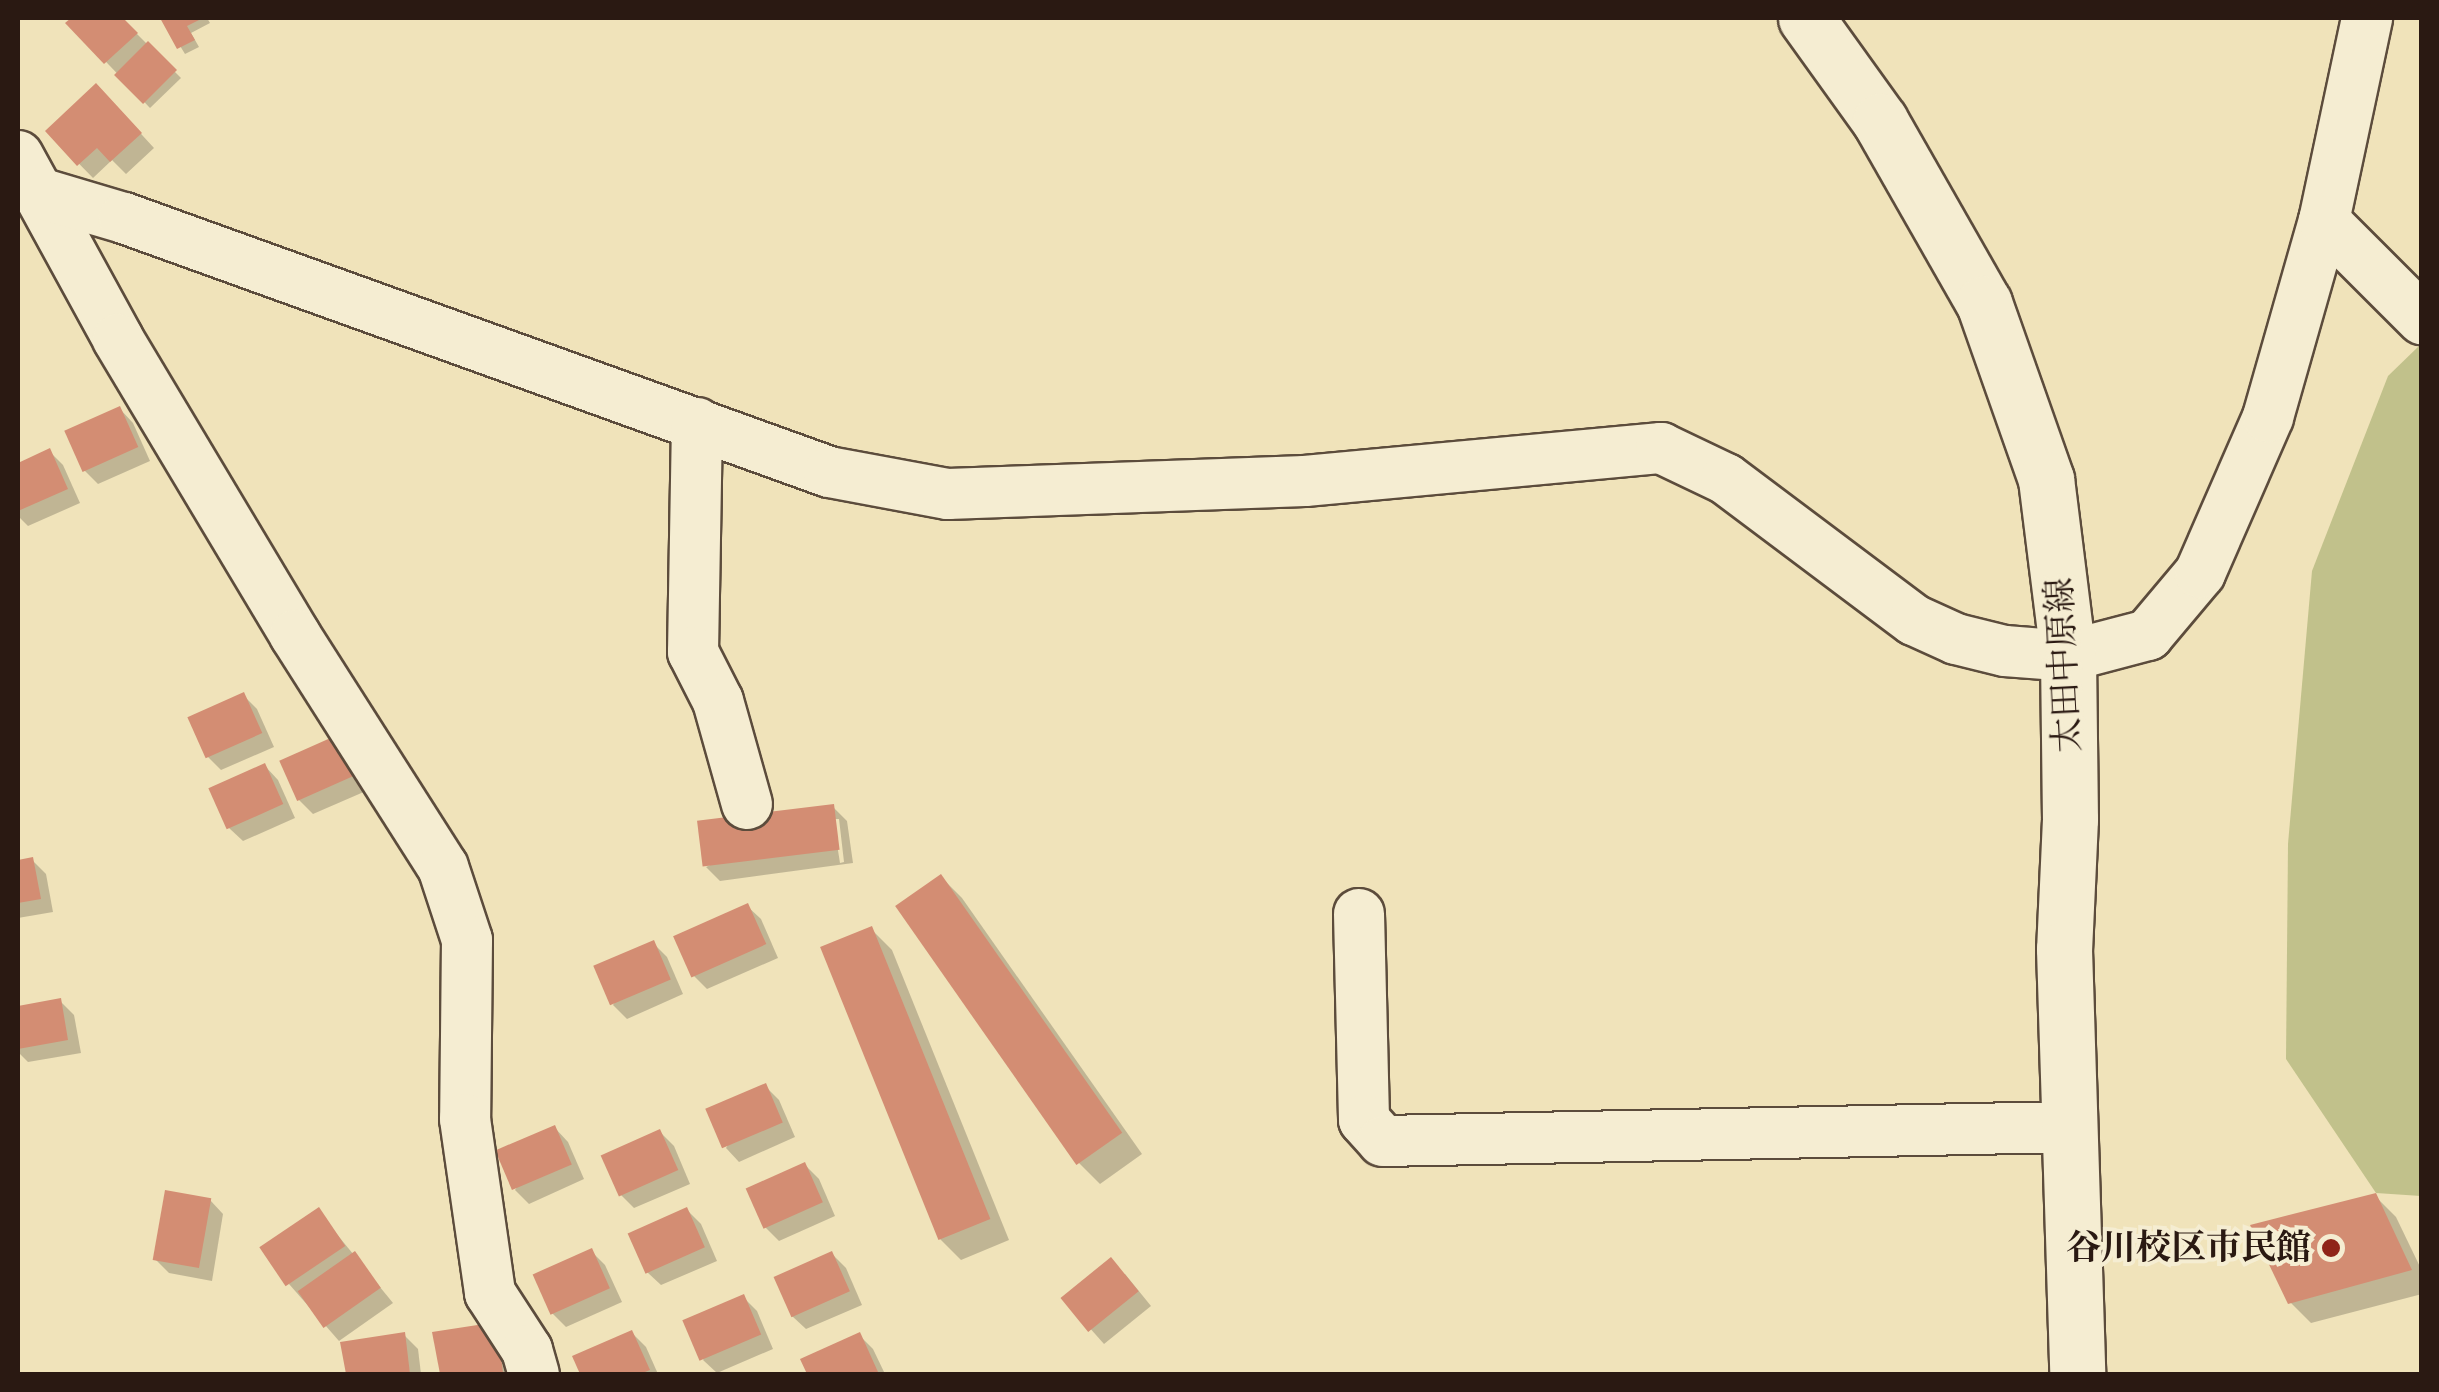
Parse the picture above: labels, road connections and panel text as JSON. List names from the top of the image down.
{
  "streets": {
    "main road": ["太田中原線"]
  },
  "places": ["谷川校区市民館"]
}
